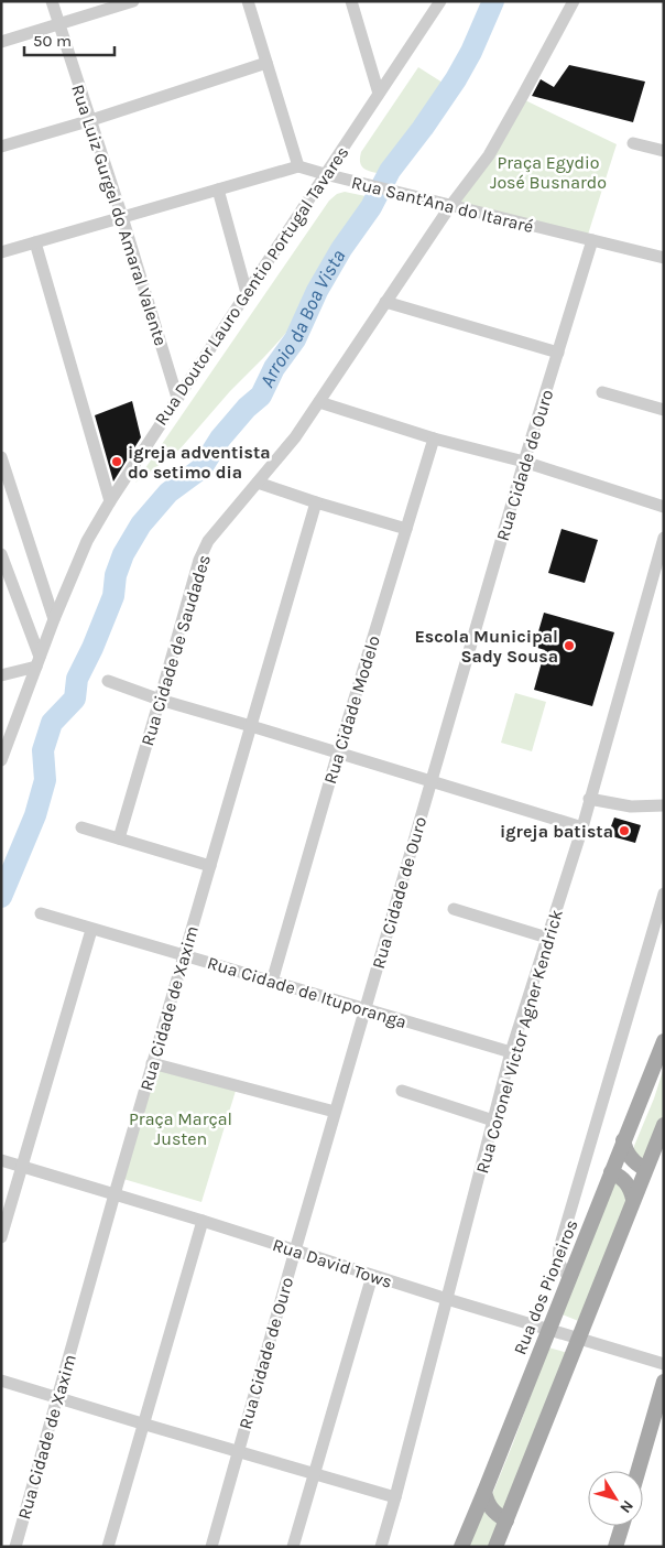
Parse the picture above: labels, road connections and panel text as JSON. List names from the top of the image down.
{
  "streets": {
    "main road": ["Rua dos Pioneiros"],
    "street": [
      "Rua Sant'Ana do Itararé",
      "Rua Luiz Gurgel do Amaral Valente",
      "Rua Doutor Lauro Gentio Portugal Tavares",
      "Rua Cidade de Ouro",
      "Rua Cidade de Saudades",
      "Rua Cidade Modelo",
      "Rua Cidade de Ituporanga",
      "Rua Cidade de Xaxim",
      "Rua Coronel Victor Agner Kendrick",
      "Rua David Tows"
    ]
  },
  "crossings": [
    ["Rua Sant'Ana do Itararé", "Rua Doutor Lauro Gentio Portugal Tavares"],
    ["Rua Sant'Ana do Itararé", "Rua Cidade de Ouro"],
    ["Rua Sant'Ana do Itararé", "Rua Cidade de Saudades"],
    ["Rua Luiz Gurgel do Amaral Valente", "Rua Doutor Lauro Gentio Portugal Tavares"],
    ["Rua Cidade de Ouro", "Rua Cidade de Ituporanga"],
    ["Rua Cidade de Ouro", "Rua David Tows"],
    ["Rua Cidade Modelo", "Rua Cidade de Ituporanga"],
    ["Rua Cidade de Ituporanga", "Rua Cidade de Xaxim"],
    ["Rua Cidade de Ituporanga", "Rua Coronel Victor Agner Kendrick"],
    ["Rua Cidade de Xaxim", "Rua David Tows"],
    ["Rua Coronel Victor Agner Kendrick", "Rua David Tows"],
    ["Rua David Tows", "Rua dos Pioneiros"]
  ],
  "water": ["Arroio da Boa Vista"],
  "parks": ["Praça Egydio José Busnardo", "Praça Marçal Justen"],
  "places": ["igreja adventista do setimo dia", "Escola Municipal Sady Sousa", "igreja batista"],
  "scale_bar": "50 m",
  "north": "bottom right"
}
